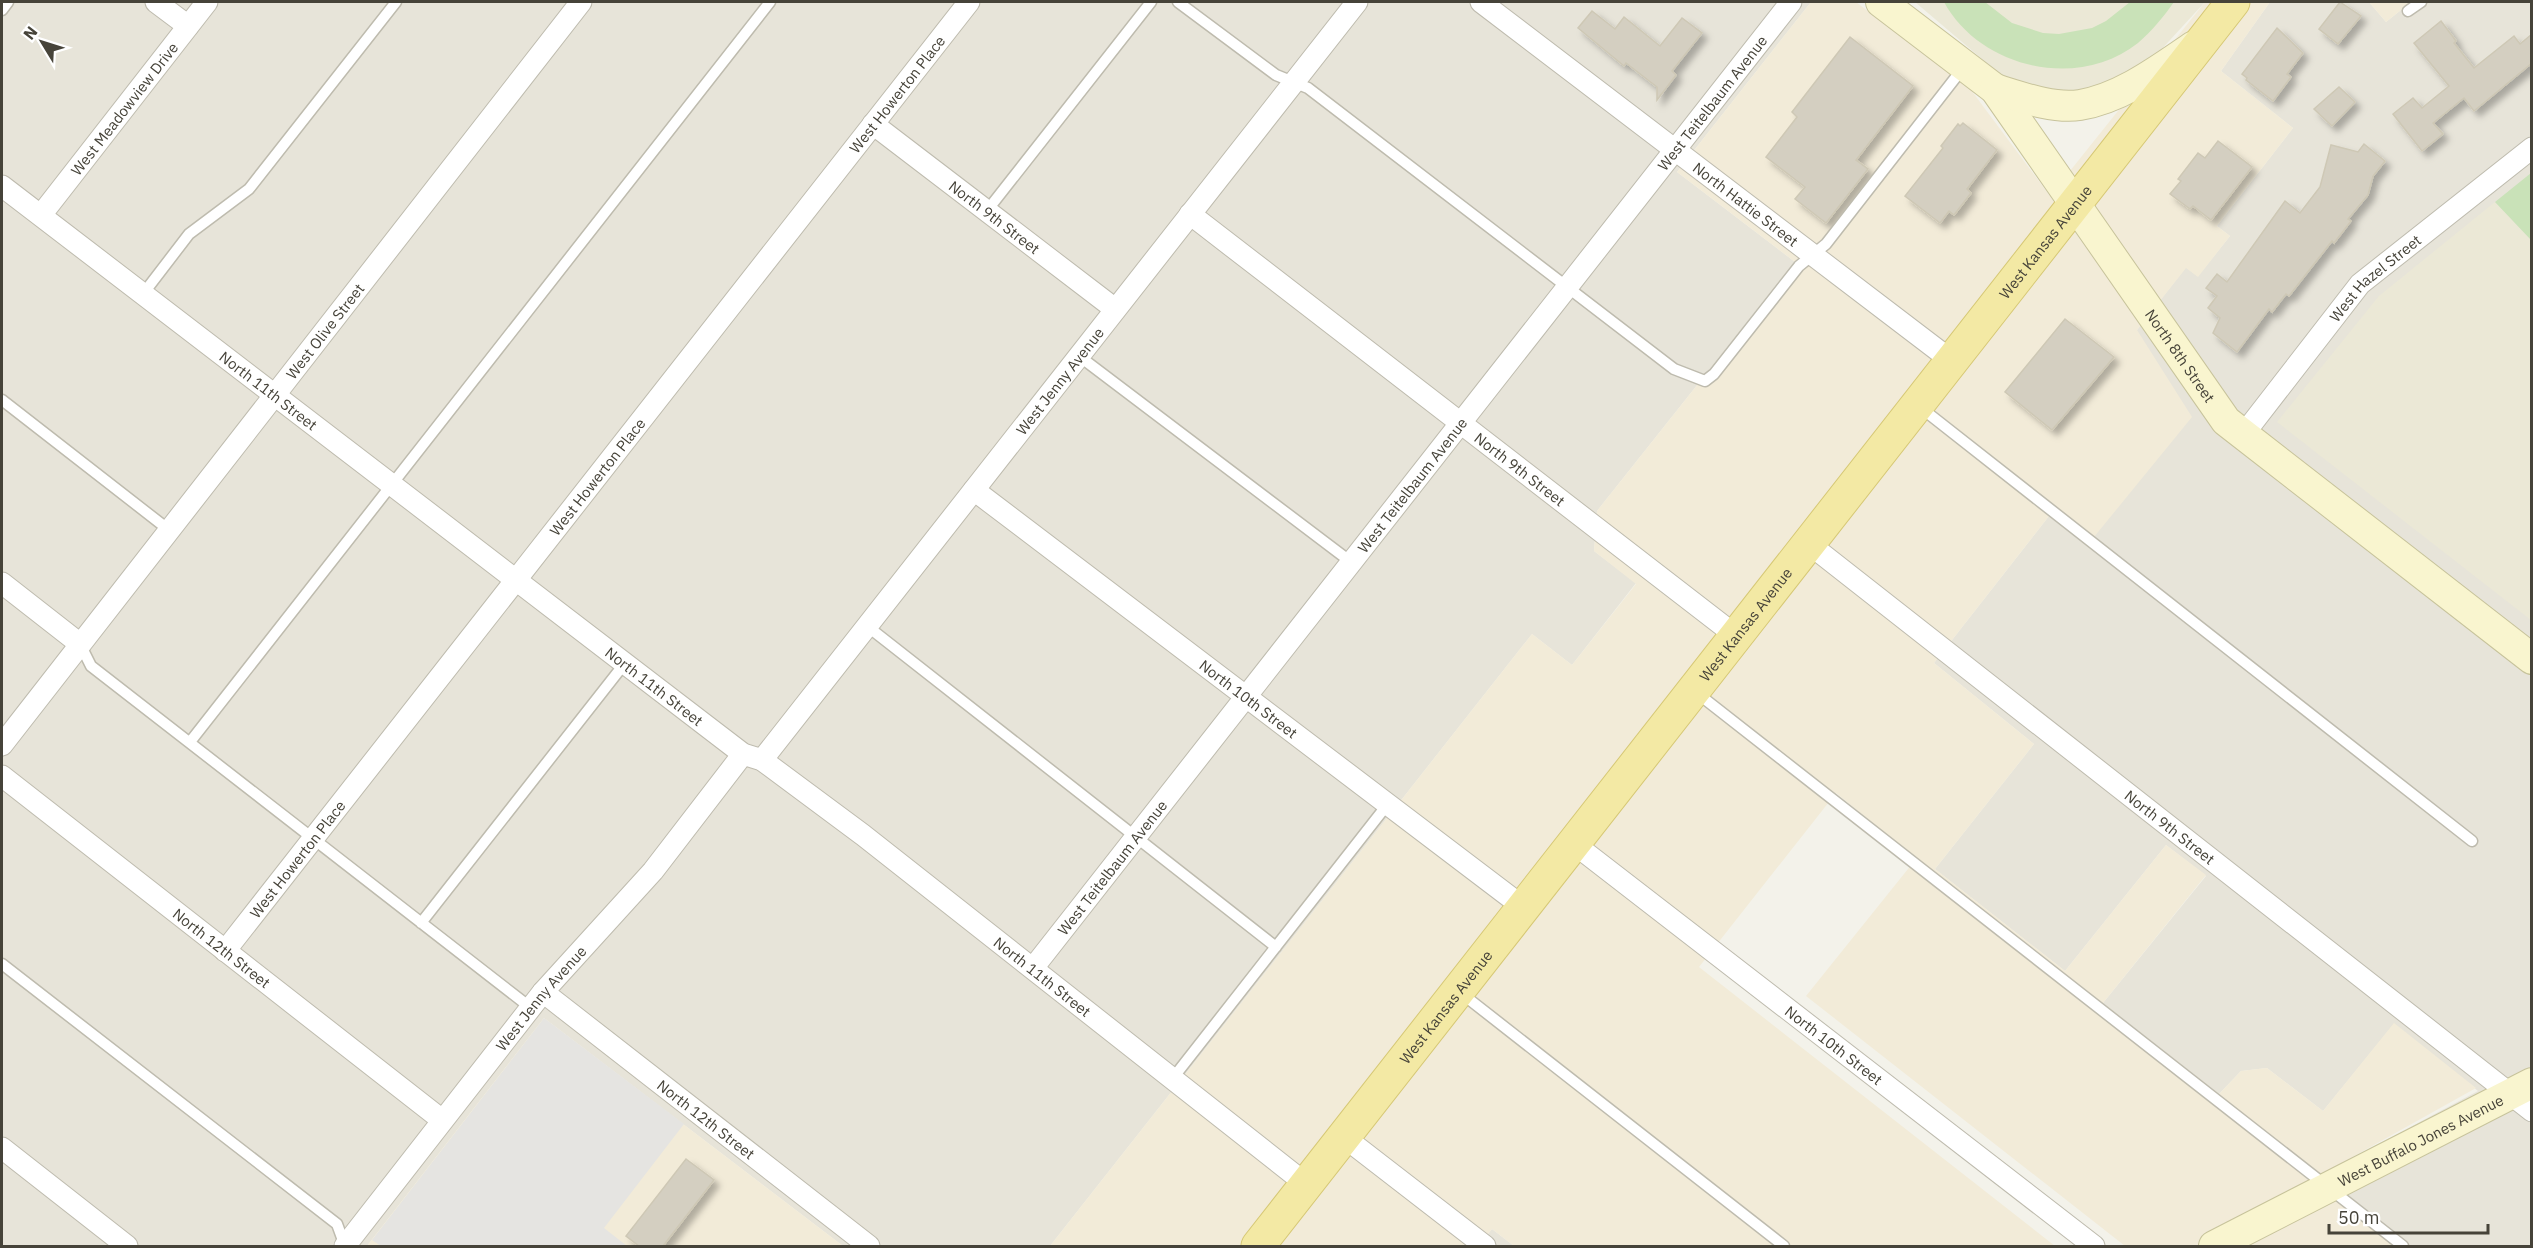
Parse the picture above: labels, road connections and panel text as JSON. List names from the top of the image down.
{
  "streets": {
    "main road": ["West Kansas Avenue"],
    "street": [
      "West Howerton Place",
      "West Teitelbaum Avenue",
      "West Meadowview Drive",
      "North Hattie Street",
      "North 9th Street",
      "West Hazel Street",
      "West Olive Street",
      "North 8th Street",
      "West Jenny Avenue",
      "North 11th Street",
      "North 10th Street",
      "North 12th Street",
      "West Buffalo Jones Avenue"
    ]
  },
  "crossings": [
    ["West Howerton Place", "North 9th Street"],
    ["West Howerton Place", "North 11th Street"],
    ["West Howerton Place", "North 12th Street"],
    ["West Teitelbaum Avenue", "North Hattie Street"],
    ["West Teitelbaum Avenue", "North 9th Street"],
    ["West Teitelbaum Avenue", "North 11th Street"],
    ["West Teitelbaum Avenue", "North 10th Street"],
    ["West Meadowview Drive", "North 11th Street"],
    ["North Hattie Street", "West Kansas Avenue"],
    ["North 9th Street", "West Kansas Avenue"],
    ["North 9th Street", "West Jenny Avenue"],
    ["North 9th Street", "West Buffalo Jones Avenue"],
    ["West Kansas Avenue", "North 8th Street"],
    ["West Kansas Avenue", "North 11th Street"],
    ["West Kansas Avenue", "North 10th Street"],
    ["West Hazel Street", "North 8th Street"],
    ["West Olive Street", "North 11th Street"],
    ["West Jenny Avenue", "North 11th Street"],
    ["West Jenny Avenue", "North 10th Street"],
    ["West Jenny Avenue", "North 12th Street"]
  ],
  "scale_bar": "50 m",
  "north": "top left"
}
